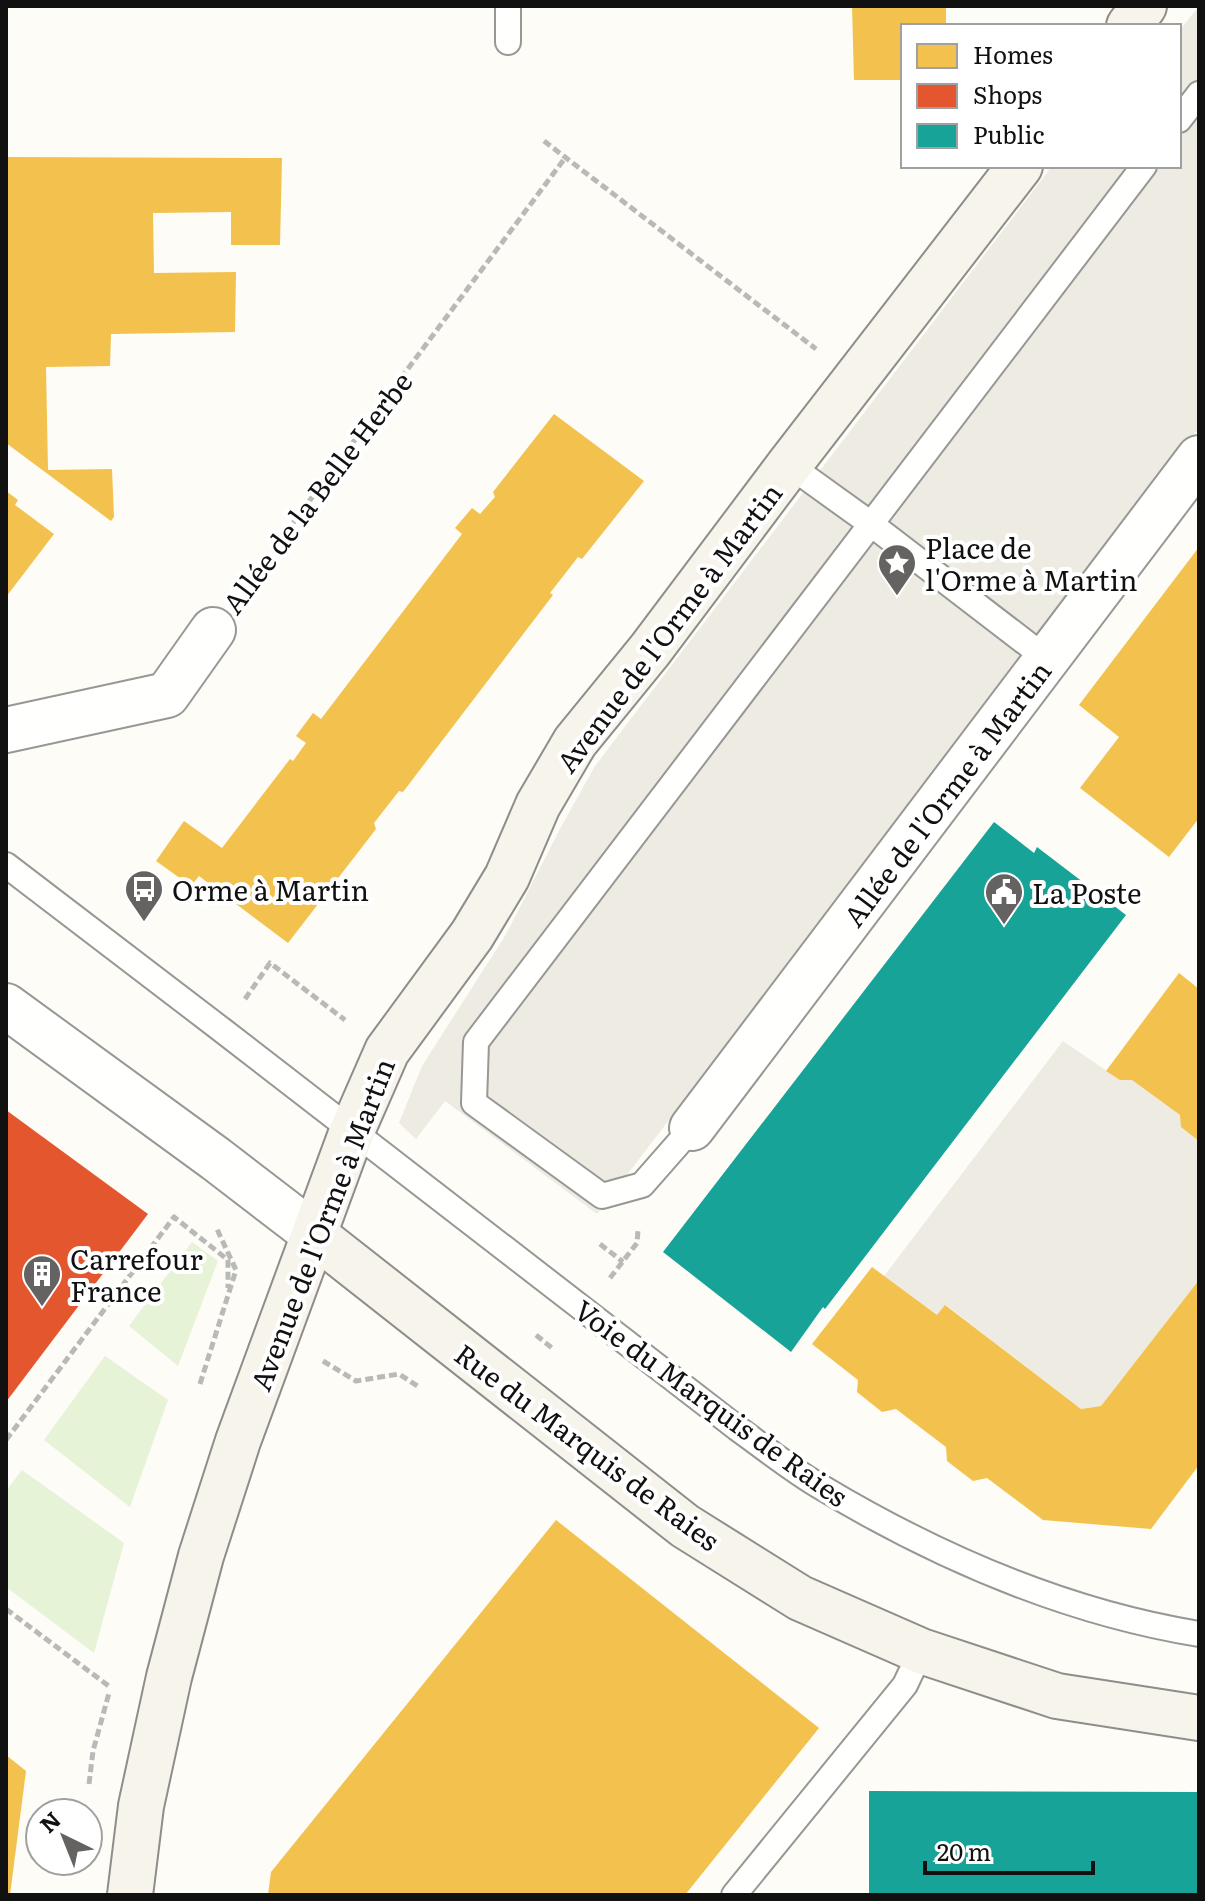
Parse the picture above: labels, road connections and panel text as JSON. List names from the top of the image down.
{
  "streets": {
    "main road": ["Avenue de l'Orme à Martin", "Rue du Marquis de Raies"],
    "street": ["Allée de la Belle Herbe", "Allée de l'Orme à Martin"],
    "lane": ["Voie du Marquis de Raies"]
  },
  "crossings": [
    ["Avenue de l'Orme à Martin", "Voie du Marquis de Raies"],
    ["Avenue de l'Orme à Martin", "Rue du Marquis de Raies"]
  ],
  "places": {
    "place": ["Place de l'Orme à Martin"],
    "bus stop": ["Orme à Martin"],
    "public building": ["La Poste"],
    "building": ["Carrefour France"]
  },
  "legend": ["Homes", "Shops", "Public"],
  "scale_bar": "20 m",
  "north": "top left"
}
